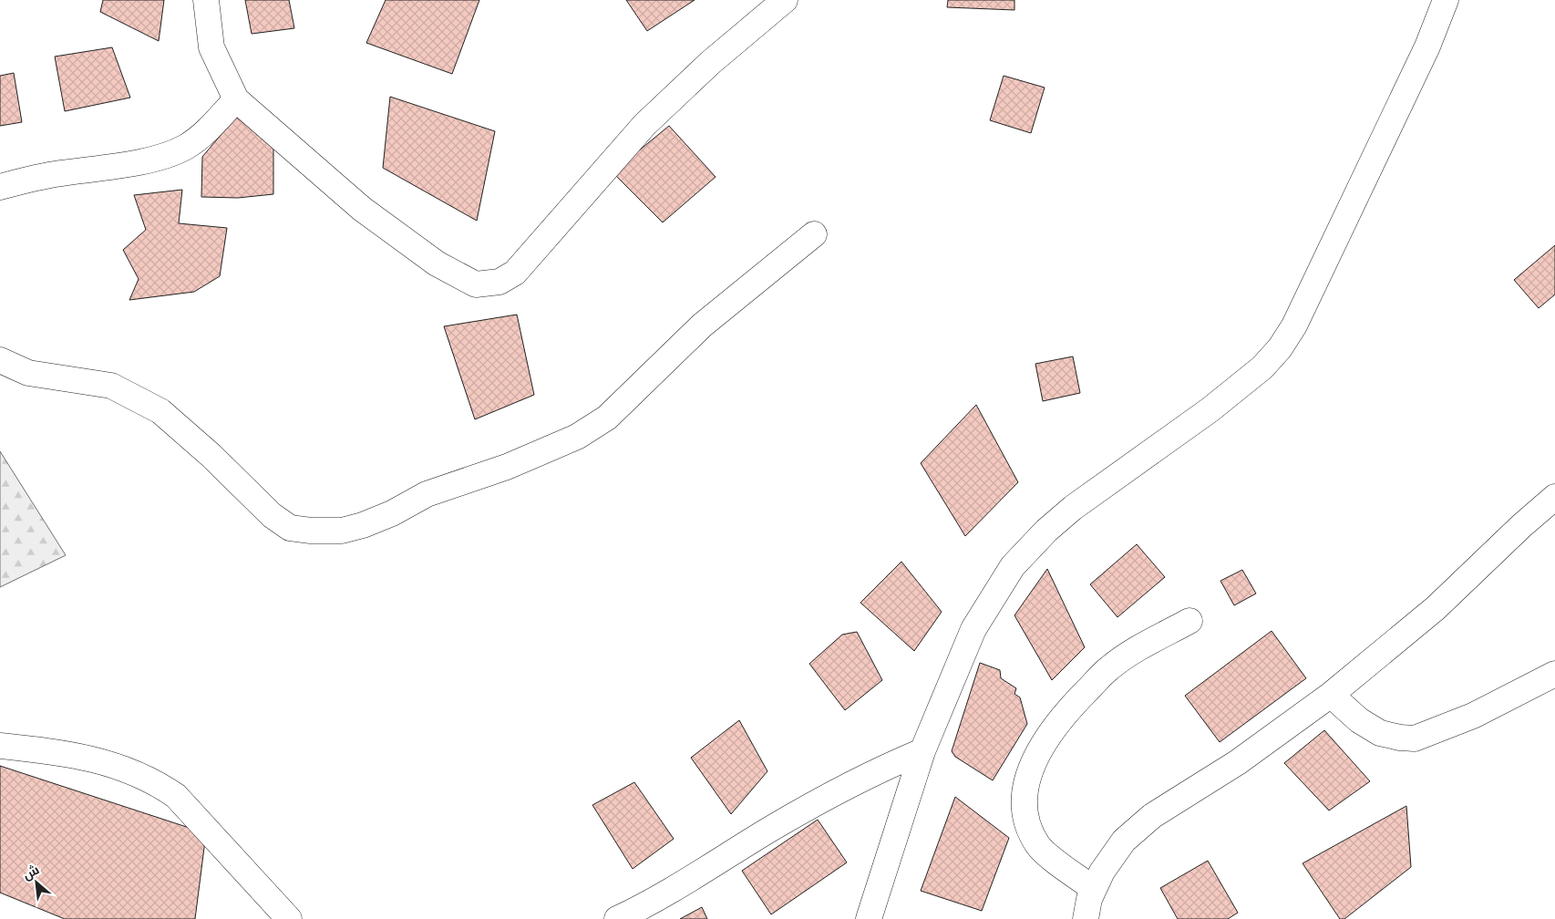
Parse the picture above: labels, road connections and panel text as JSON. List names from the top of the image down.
{
  "north": "top left"
}
